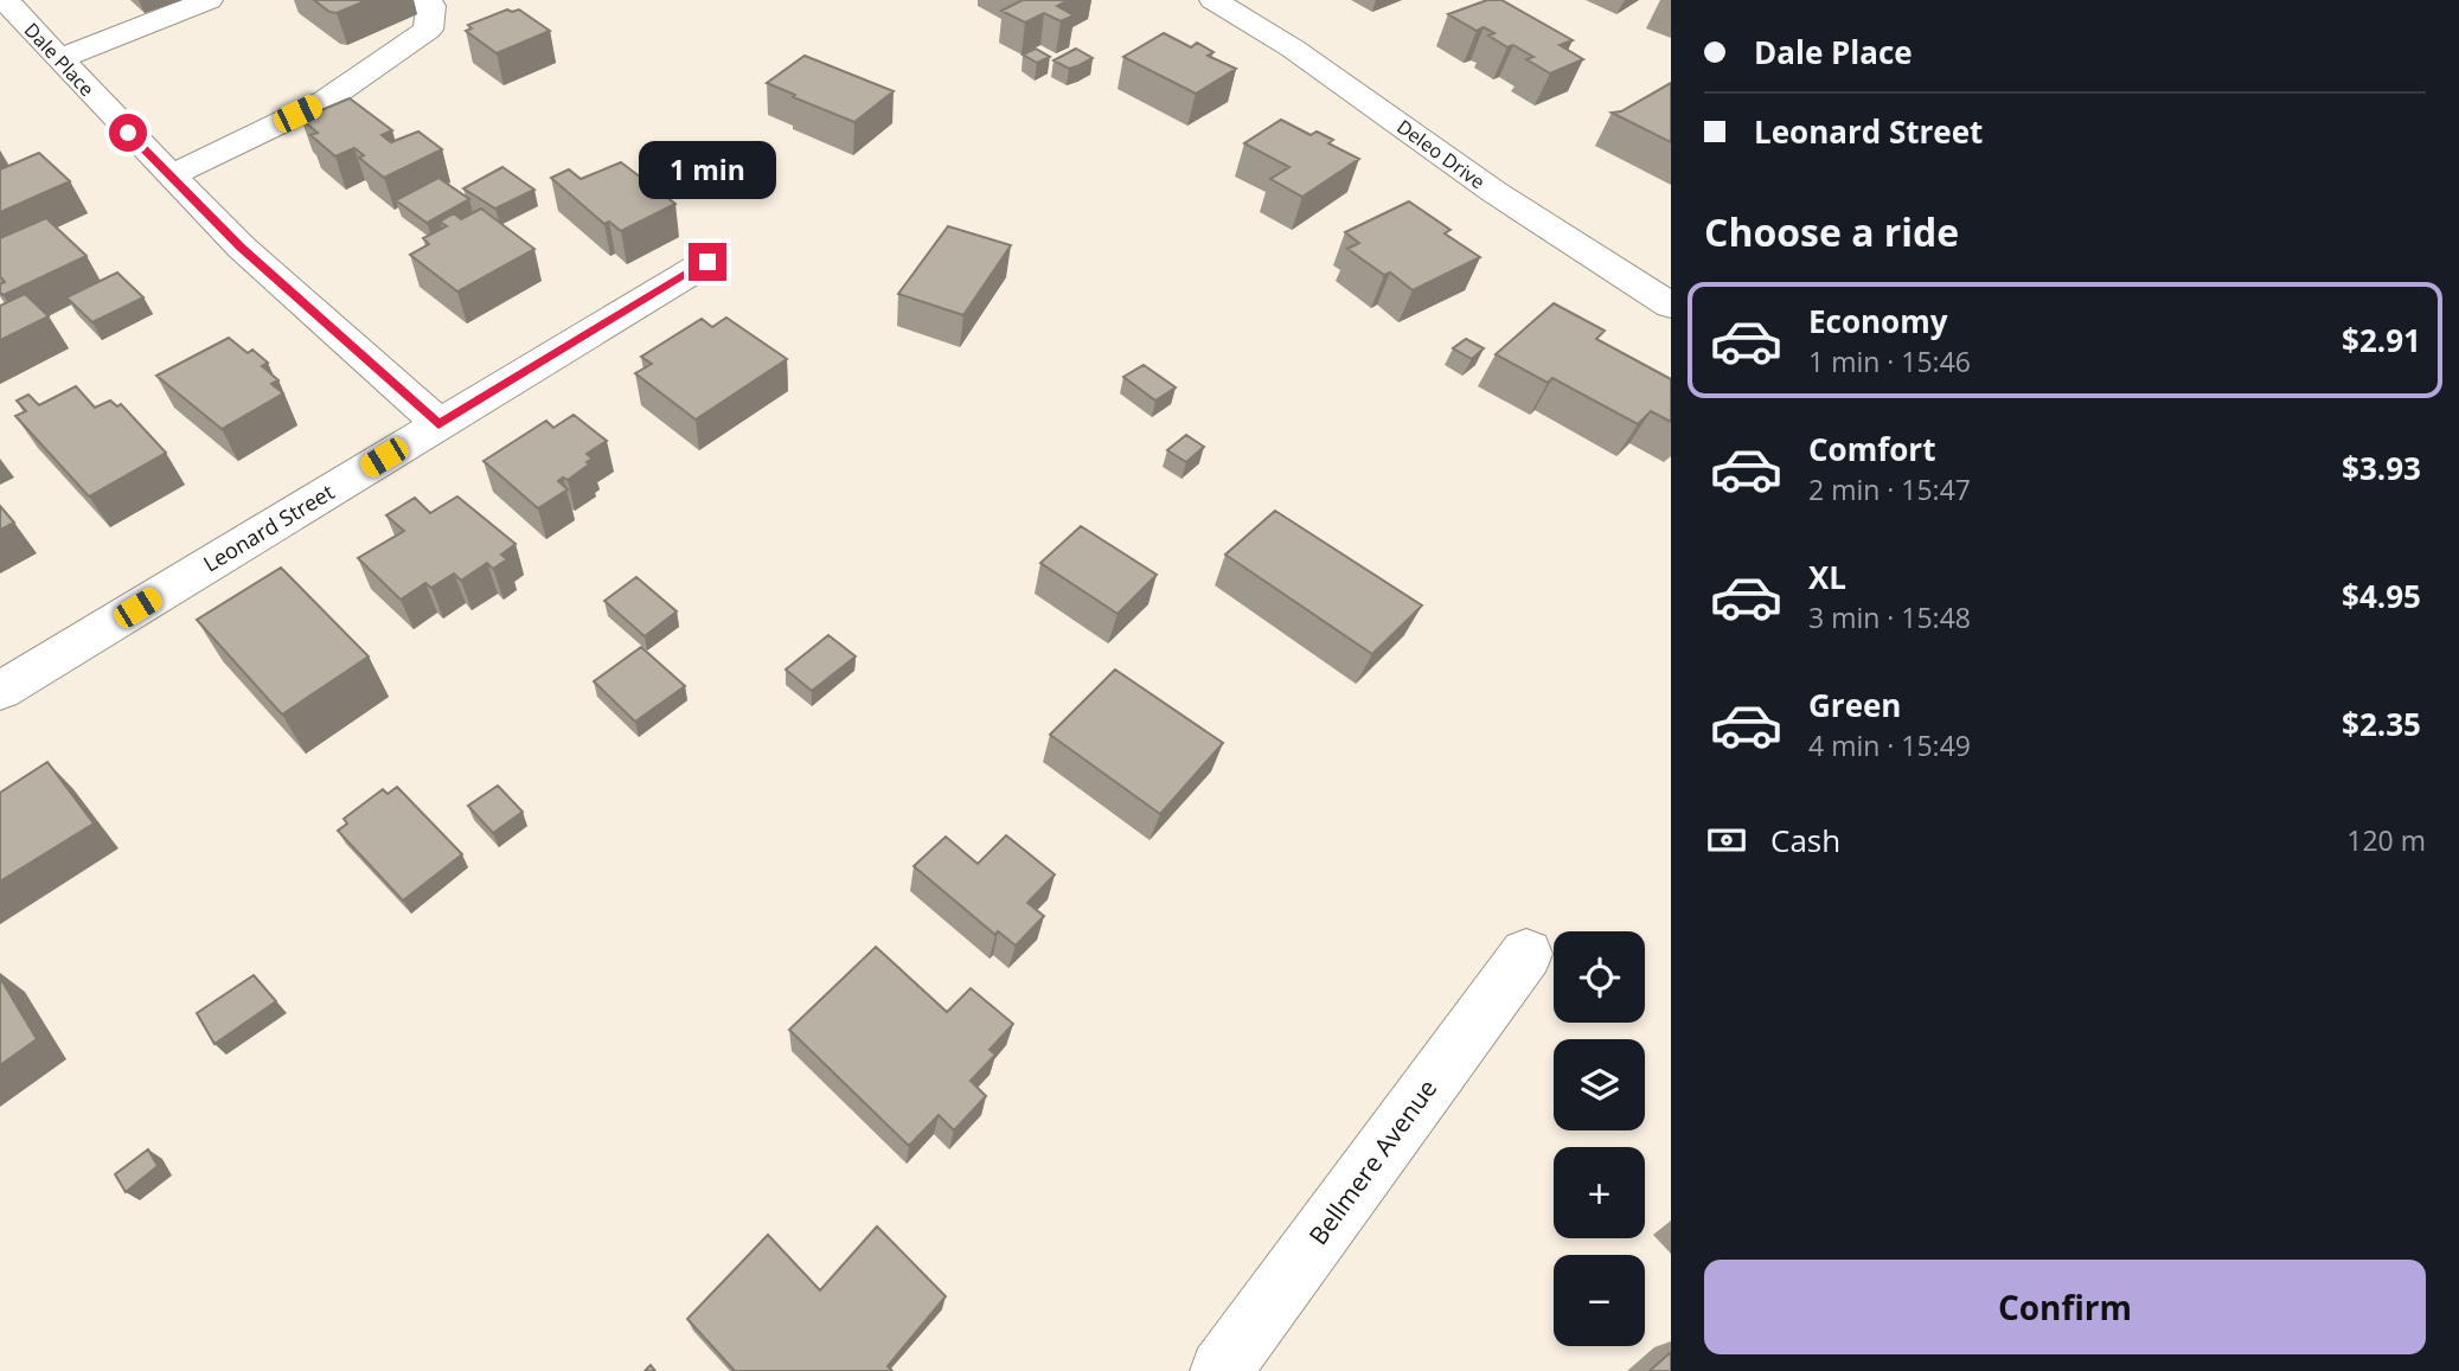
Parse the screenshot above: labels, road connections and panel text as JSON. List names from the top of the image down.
{
  "streets": {
    "street": [
      "Dale Place",
      "Deleo Drive",
      "Leonard Street",
      "Bellmere Avenue"
    ]
  },
  "crossings": [
    ["Dale Place", "Leonard Street"]
  ],
  "page": {
    "banner": ["Dale Place", "Leonard Street"],
    "bubble": "1 min",
    "heading": "Choose a ride",
    "list": [
      {
        "name": "Economy",
        "note": "1 min · 15:46",
        "value": "$2.91"
      },
      {
        "name": "Comfort",
        "note": "2 min · 15:47",
        "value": "$3.93"
      },
      {
        "name": "XL",
        "note": "3 min · 15:48",
        "value": "$4.95"
      },
      {
        "name": "Green",
        "note": "4 min · 15:49",
        "value": "$2.35"
      }
    ],
    "pay": ["Cash", "120 m"],
    "map_buttons": ["+", "−"],
    "buttons": "Confirm"
  }
}
